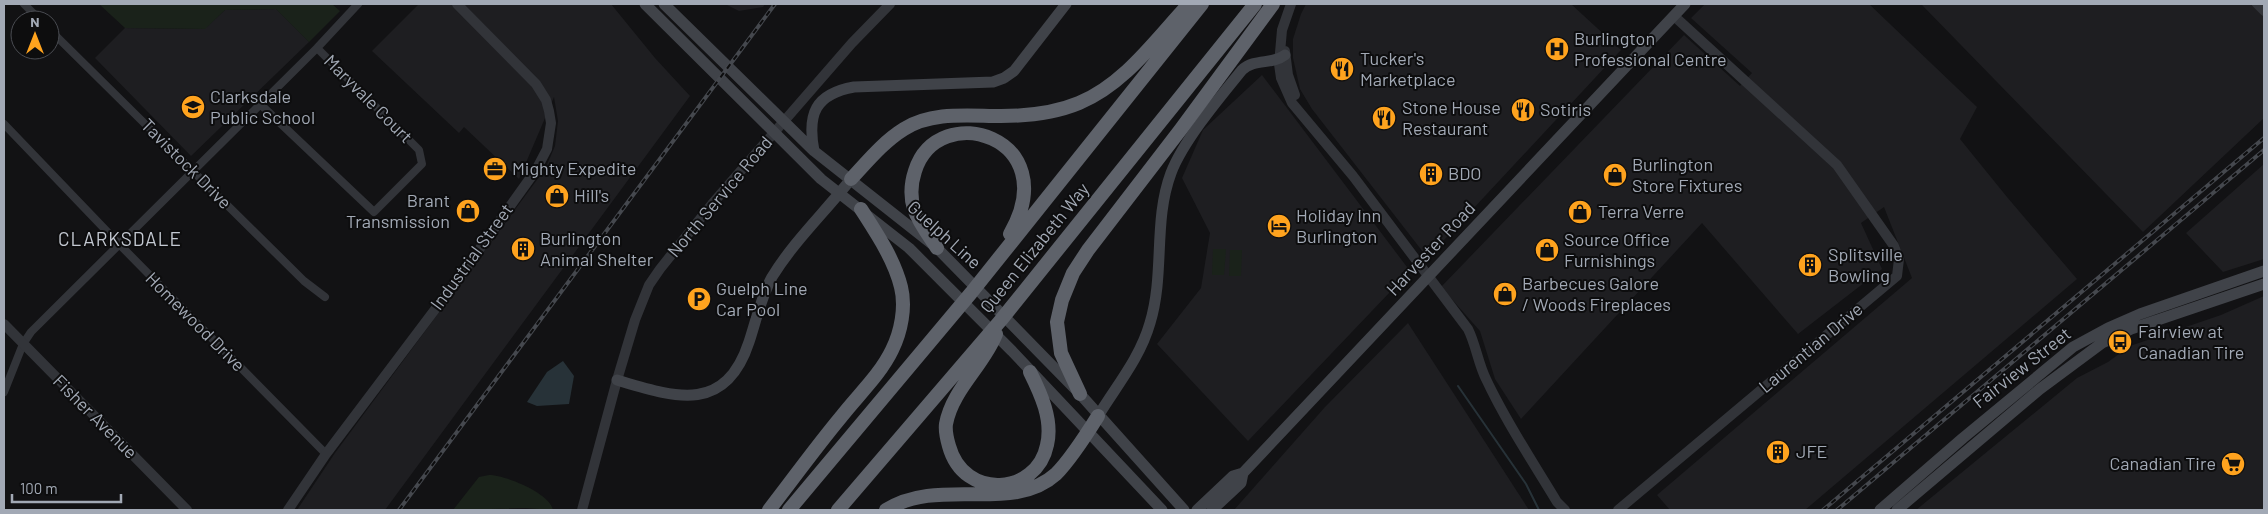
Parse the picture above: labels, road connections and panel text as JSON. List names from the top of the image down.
{
  "streets": {
    "highway": ["Queen Elizabeth Way"],
    "main road": ["Guelph Line", "Harvester Road", "Fairview Street"],
    "street": [
      "Maryvale Court",
      "Tavistock Drive",
      "North Service Road",
      "Industrial Street",
      "Homewood Drive",
      "Laurentian Drive",
      "Fisher Avenue"
    ]
  },
  "crossings": [
    ["Harvester Road", "Laurentian Drive"],
    ["Industrial Street", "Homewood Drive"]
  ],
  "districts": ["CLARKSDALE"],
  "places": {
    "hospital": ["Burlington Professional Centre"],
    "restaurant": ["Tucker's Marketplace", "Sotiris", "Stone House Restaurant"],
    "school or university": ["Clarksdale Public School"],
    "office": ["Mighty Expedite"],
    "building": [
      "BDO",
      "Burlington Animal Shelter",
      "Splitsville Bowling",
      "JFE"
    ],
    "shop": [
      "Burlington Store Fixtures",
      "Hill's",
      "Brant Transmission",
      "Terra Verre",
      "Source Office Furnishings",
      "Barbecues Galore / Woods Fireplaces"
    ],
    "hotel": ["Holiday Inn Burlington"],
    "parking": ["Guelph Line Car Pool"],
    "bus stop": ["Fairview at Canadian Tire"],
    "supermarket": ["Canadian Tire"]
  },
  "scale_bar": "100 m",
  "north": "top"
}
